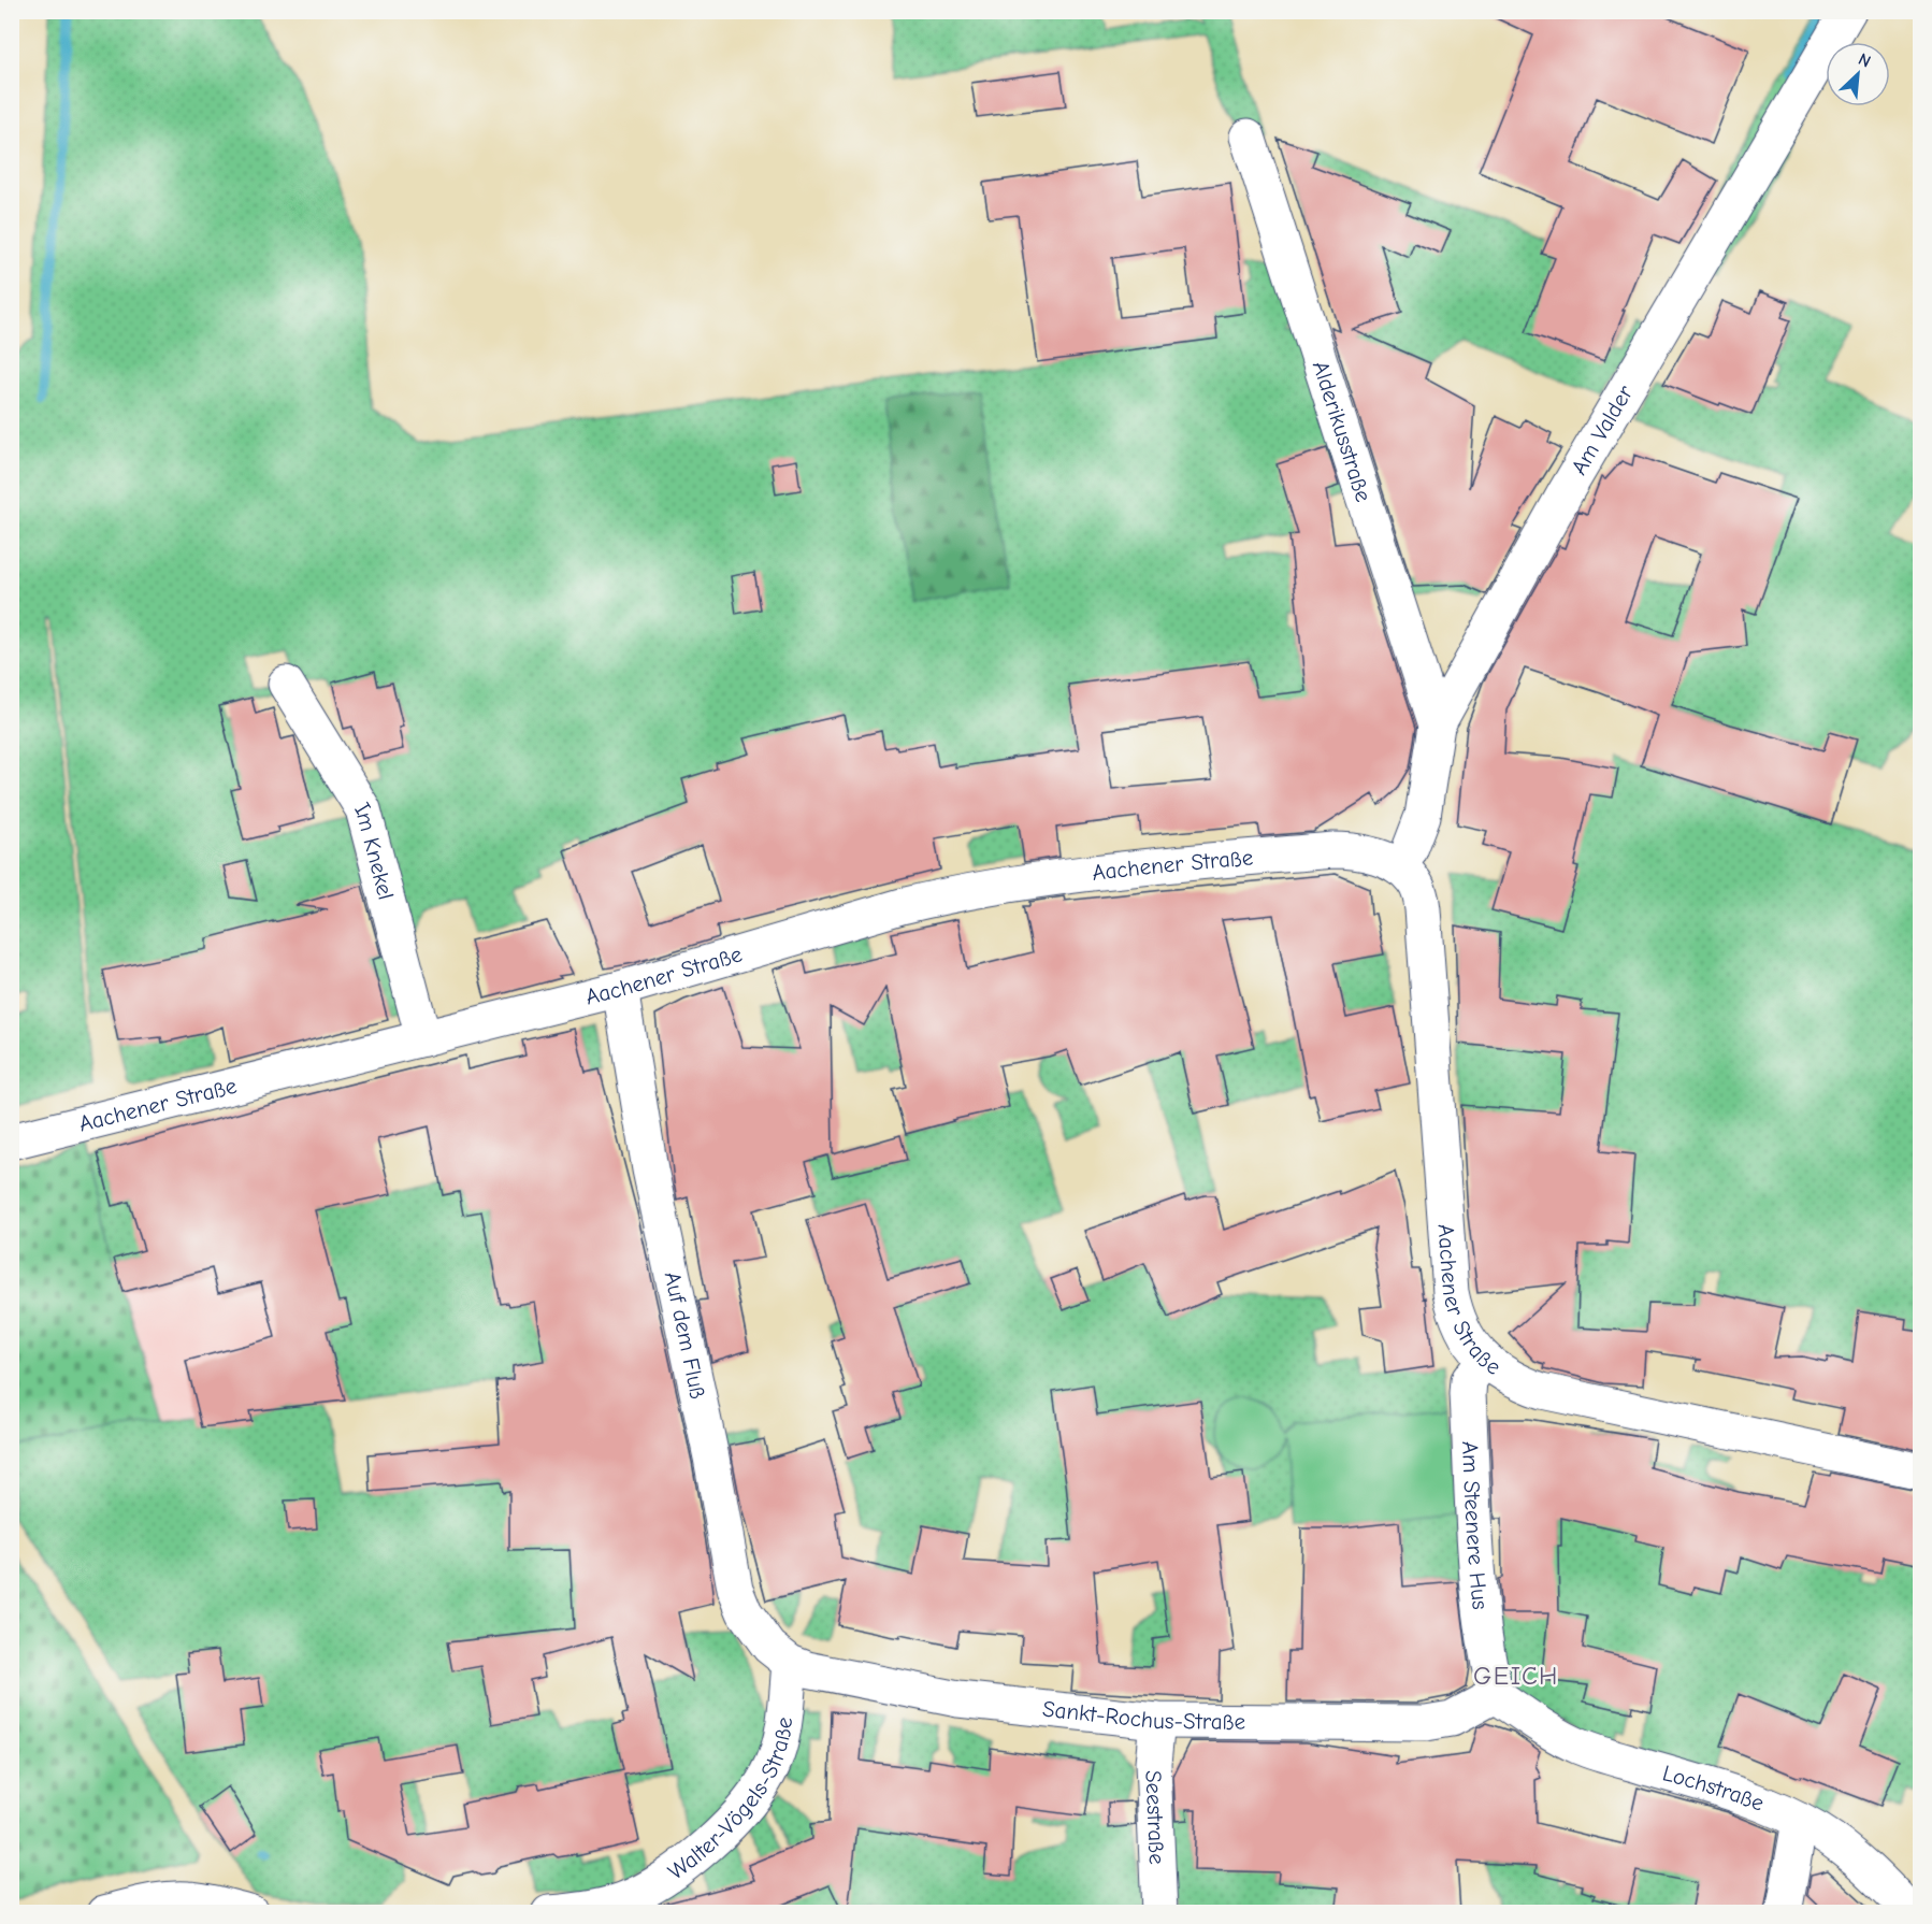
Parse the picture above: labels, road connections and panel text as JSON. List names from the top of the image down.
{
  "streets": {
    "street": [
      "Alderikusstraße",
      "Am Valder",
      "Im Knekel",
      "Aachener Straße",
      "Auf dem Fluß",
      "Am Steenere Hus",
      "Sankt-Rochus-Straße",
      "Lochstraße",
      "Walter-Vögels-Straße",
      "Seestraße"
    ]
  },
  "crossings": [
    ["Alderikusstraße", "Am Valder"],
    ["Am Valder", "Aachener Straße"],
    ["Im Knekel", "Aachener Straße"],
    ["Aachener Straße", "Auf dem Fluß"],
    ["Aachener Straße", "Am Steenere Hus"],
    ["Auf dem Fluß", "Sankt-Rochus-Straße"],
    ["Auf dem Fluß", "Walter-Vögels-Straße"],
    ["Am Steenere Hus", "Sankt-Rochus-Straße"],
    ["Am Steenere Hus", "Lochstraße"],
    ["Sankt-Rochus-Straße", "Lochstraße"],
    ["Sankt-Rochus-Straße", "Walter-Vögels-Straße"],
    ["Sankt-Rochus-Straße", "Seestraße"]
  ],
  "districts": ["GEICH"],
  "north": "top right"
}
